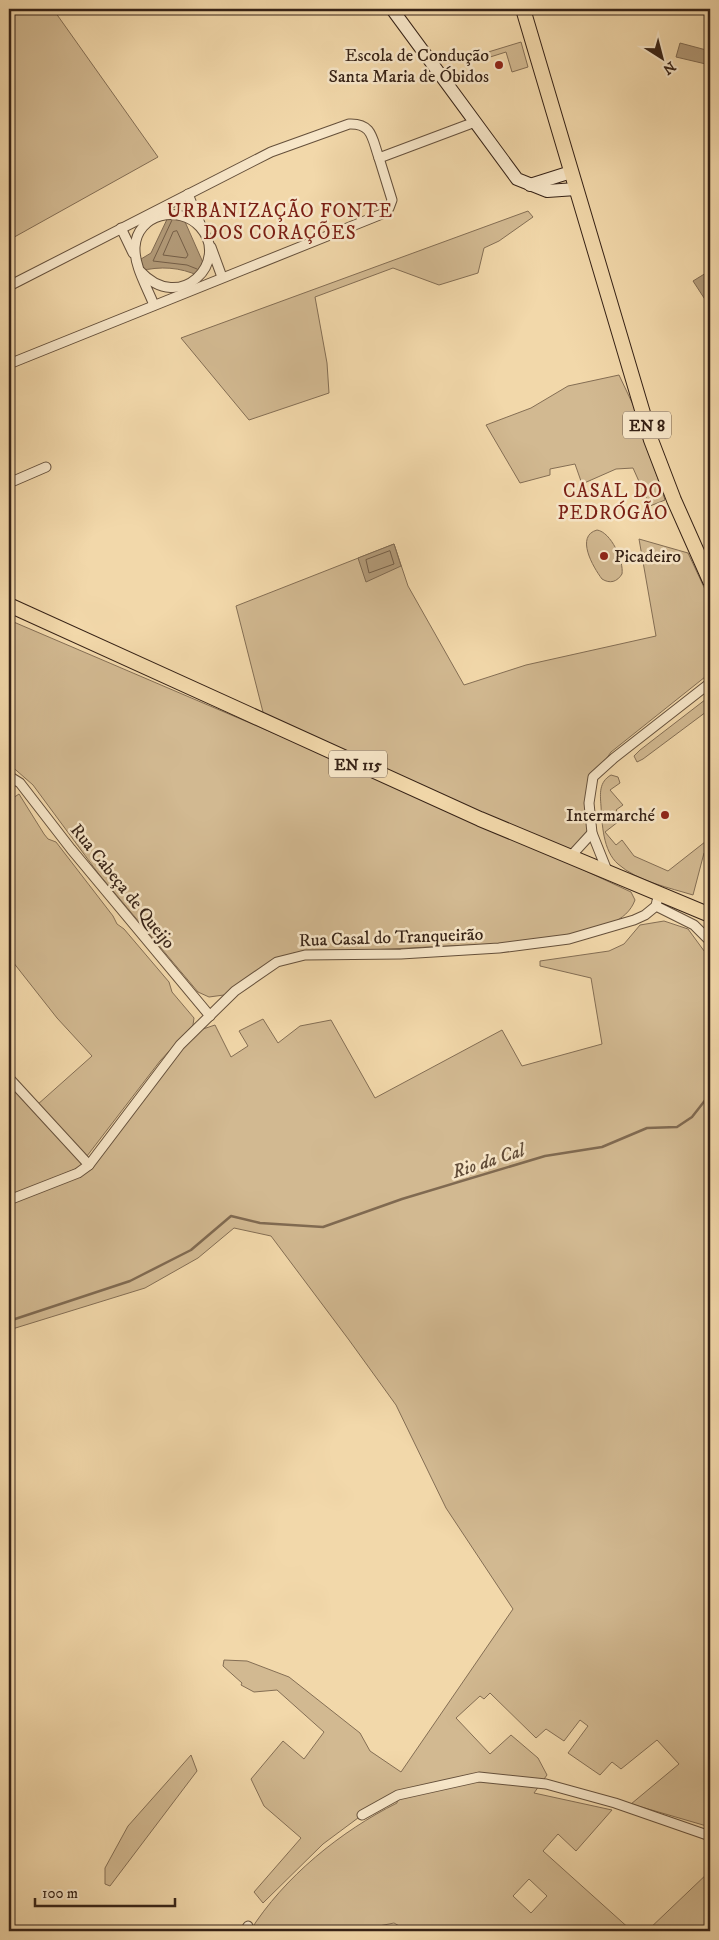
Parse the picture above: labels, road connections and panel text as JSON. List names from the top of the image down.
{
  "streets": {
    "main road": ["EN 8", "EN 115"],
    "street": ["Rua Cabeça de Queijo", "Rua Casal do Tranqueirão"]
  },
  "crossings": [
    ["EN 115", "Rua Casal do Tranqueirão"],
    ["Rua Cabeça de Queijo", "Rua Casal do Tranqueirão"]
  ],
  "districts": ["URBANIZAÇÃO FONTE DOS CORAÇÕES", "CASAL DO PEDRÓGÃO"],
  "water": ["Rio da Cal"],
  "places": ["Escola de Condução Santa Maria de Óbidos", "Picadeiro", "Intermarché"],
  "scale_bar": "100 m",
  "north": "bottom right"
}
